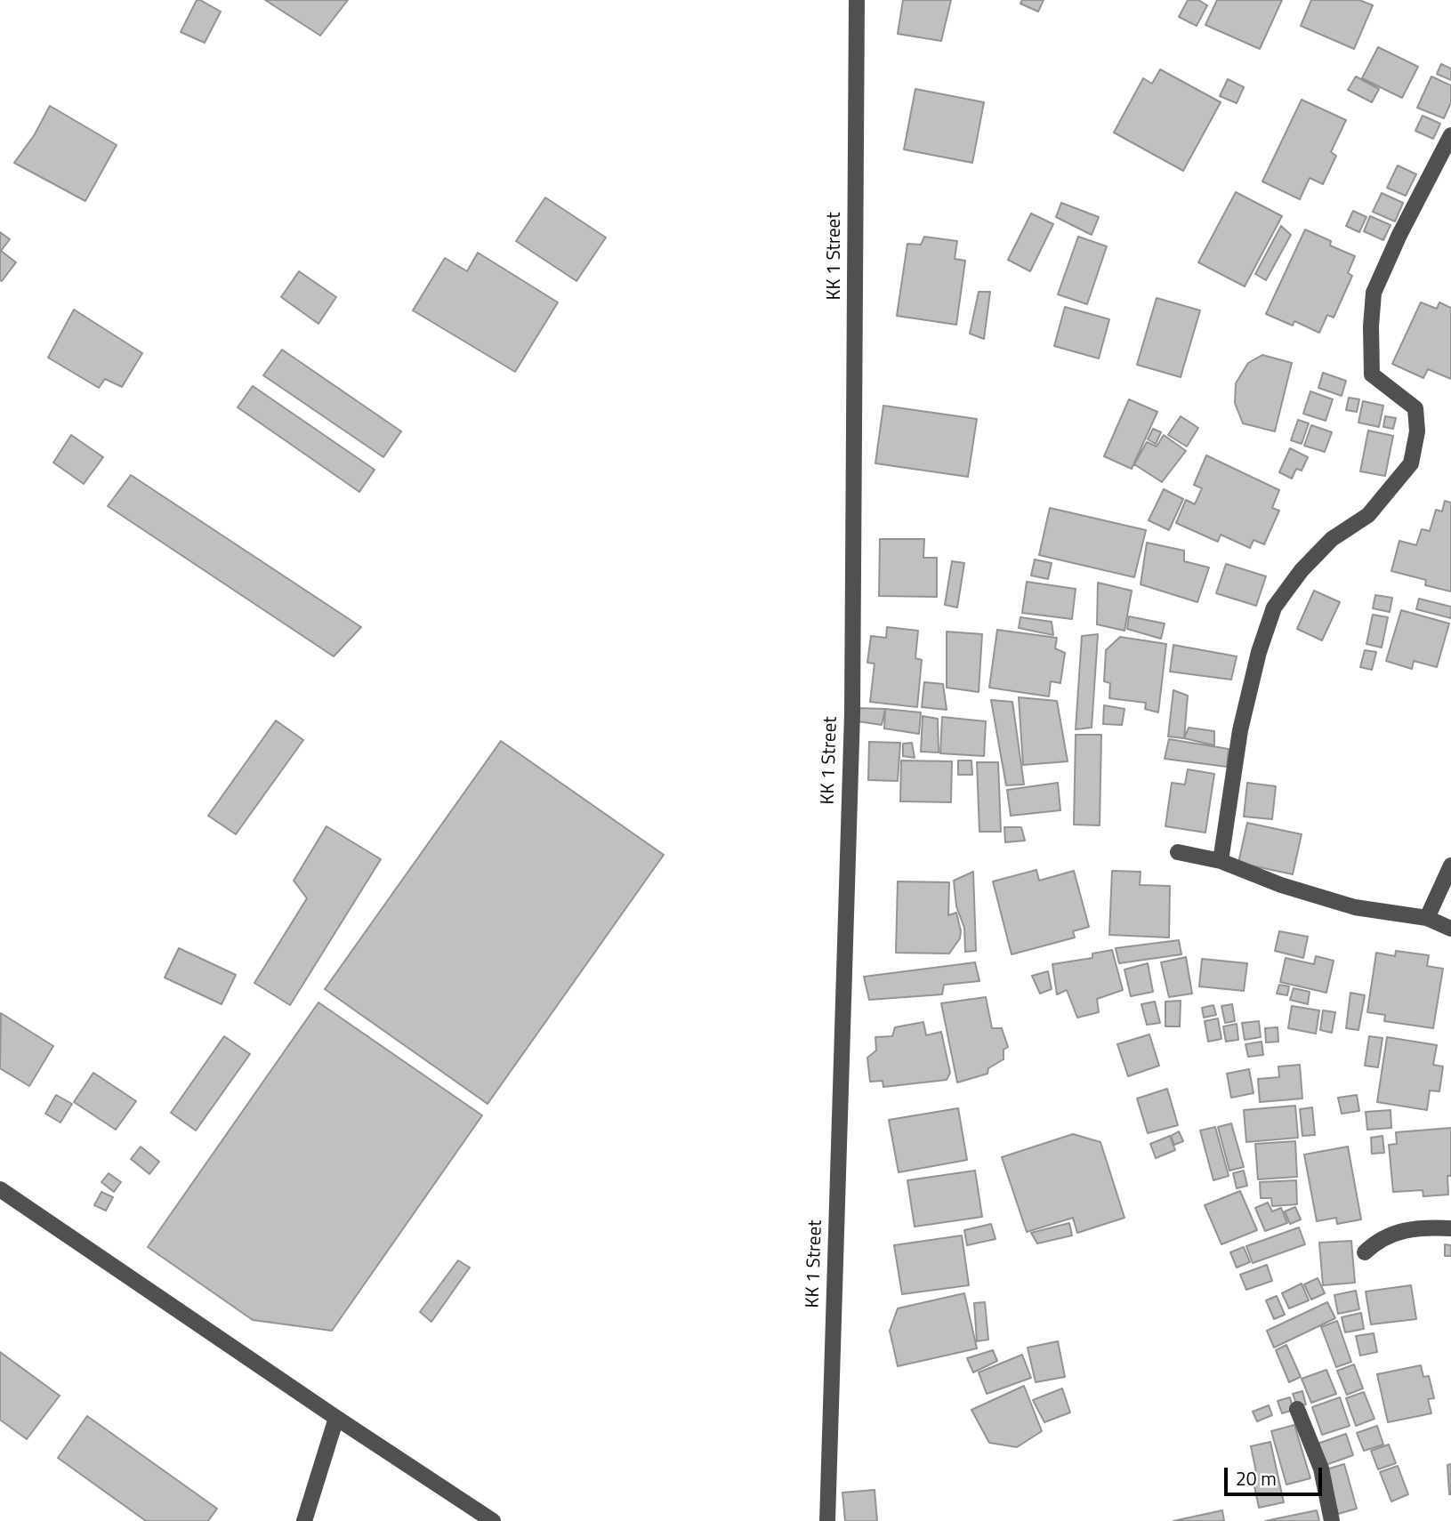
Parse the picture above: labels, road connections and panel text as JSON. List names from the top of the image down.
{
  "streets": {
    "street": ["KK 1 Street"]
  },
  "scale_bar": "20 m"
}
